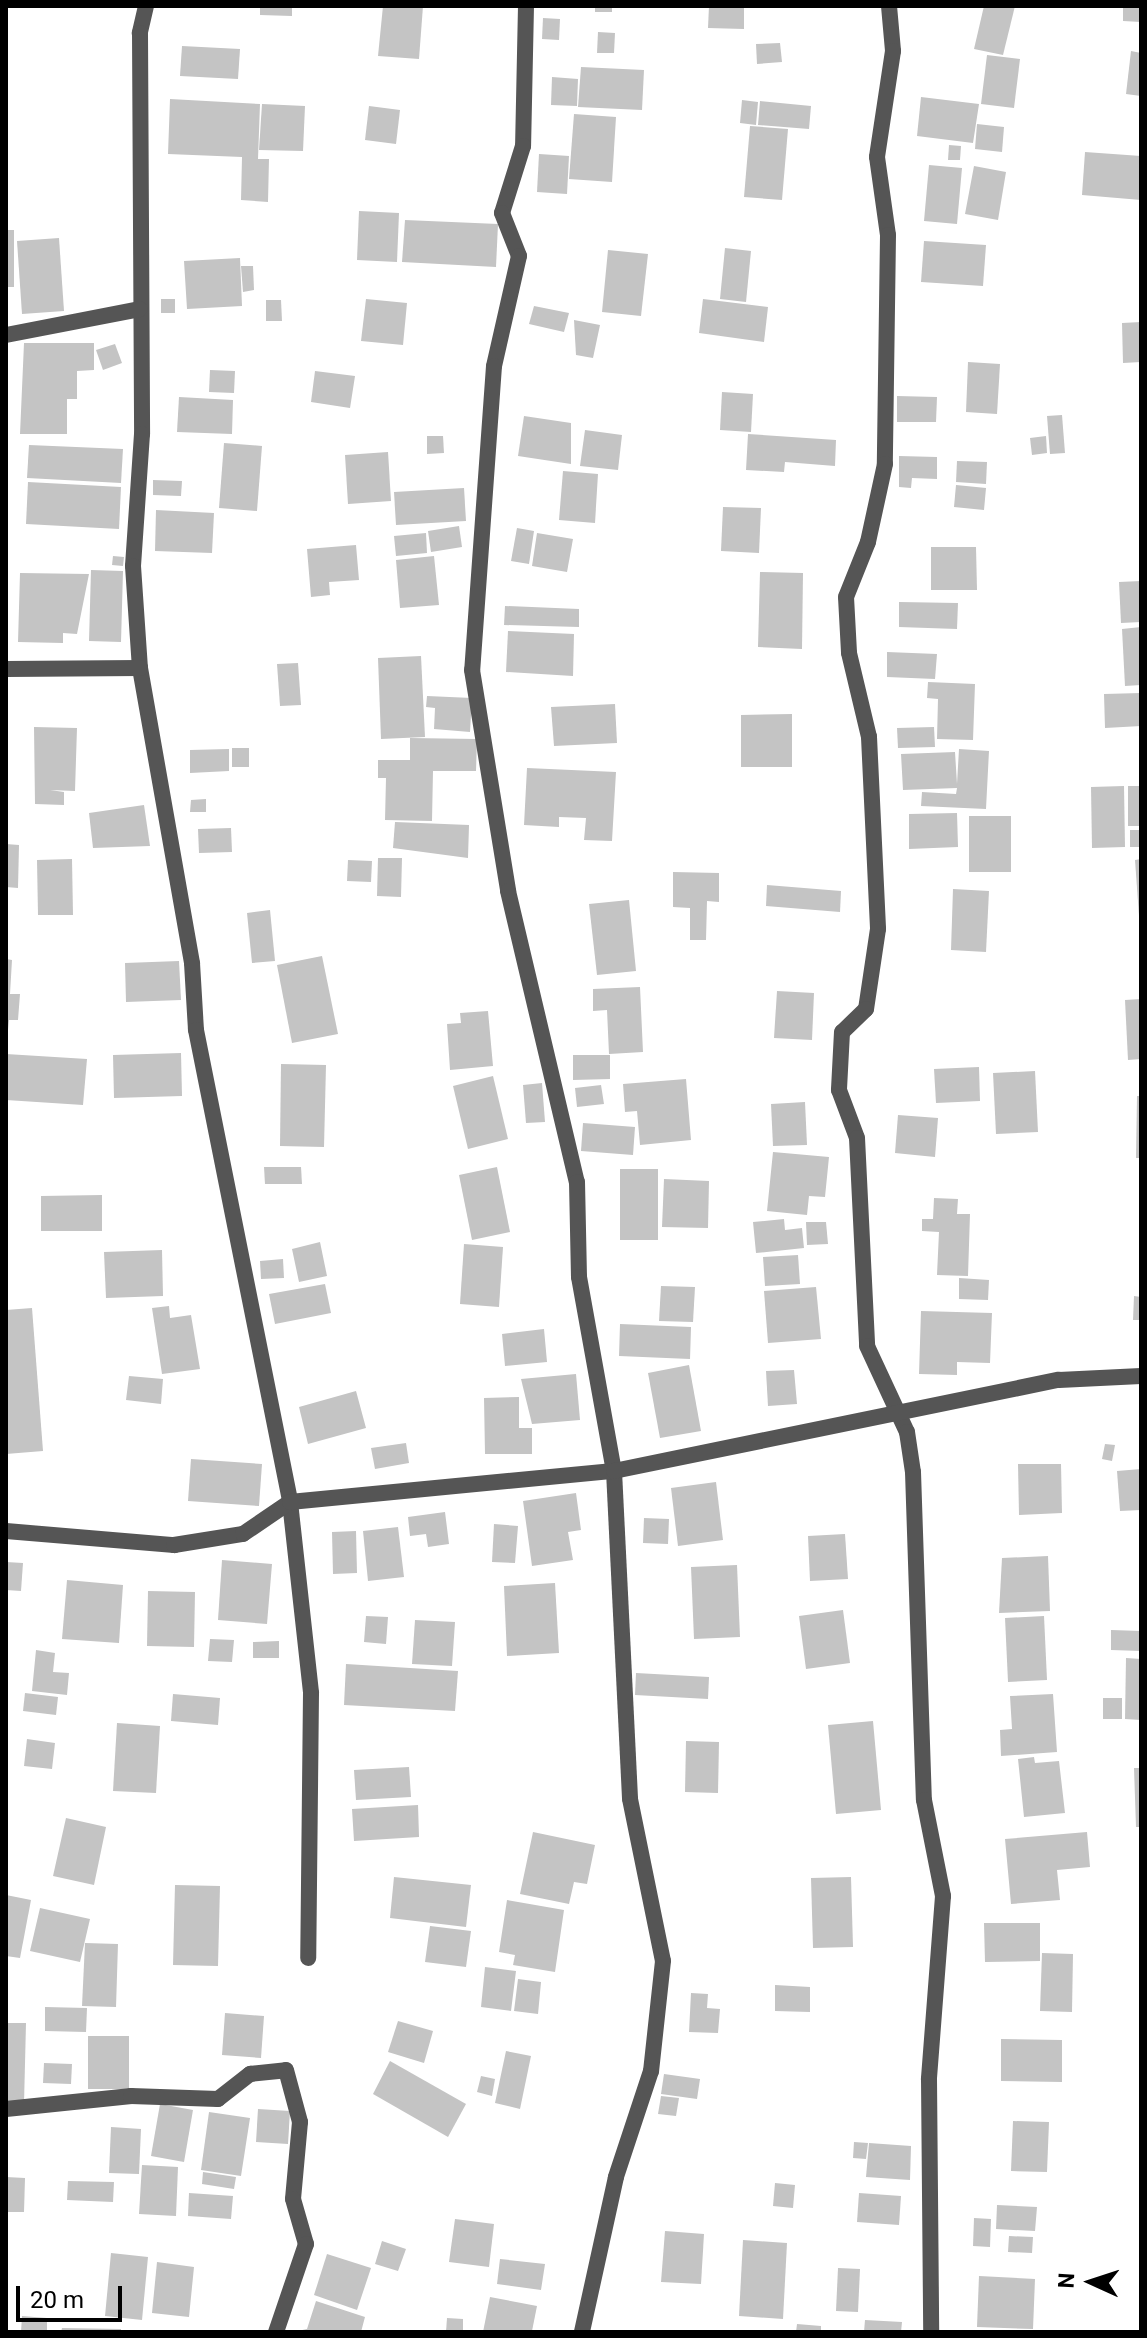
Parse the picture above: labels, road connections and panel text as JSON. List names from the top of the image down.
{
  "scale_bar": "20 m",
  "north": "left"
}
